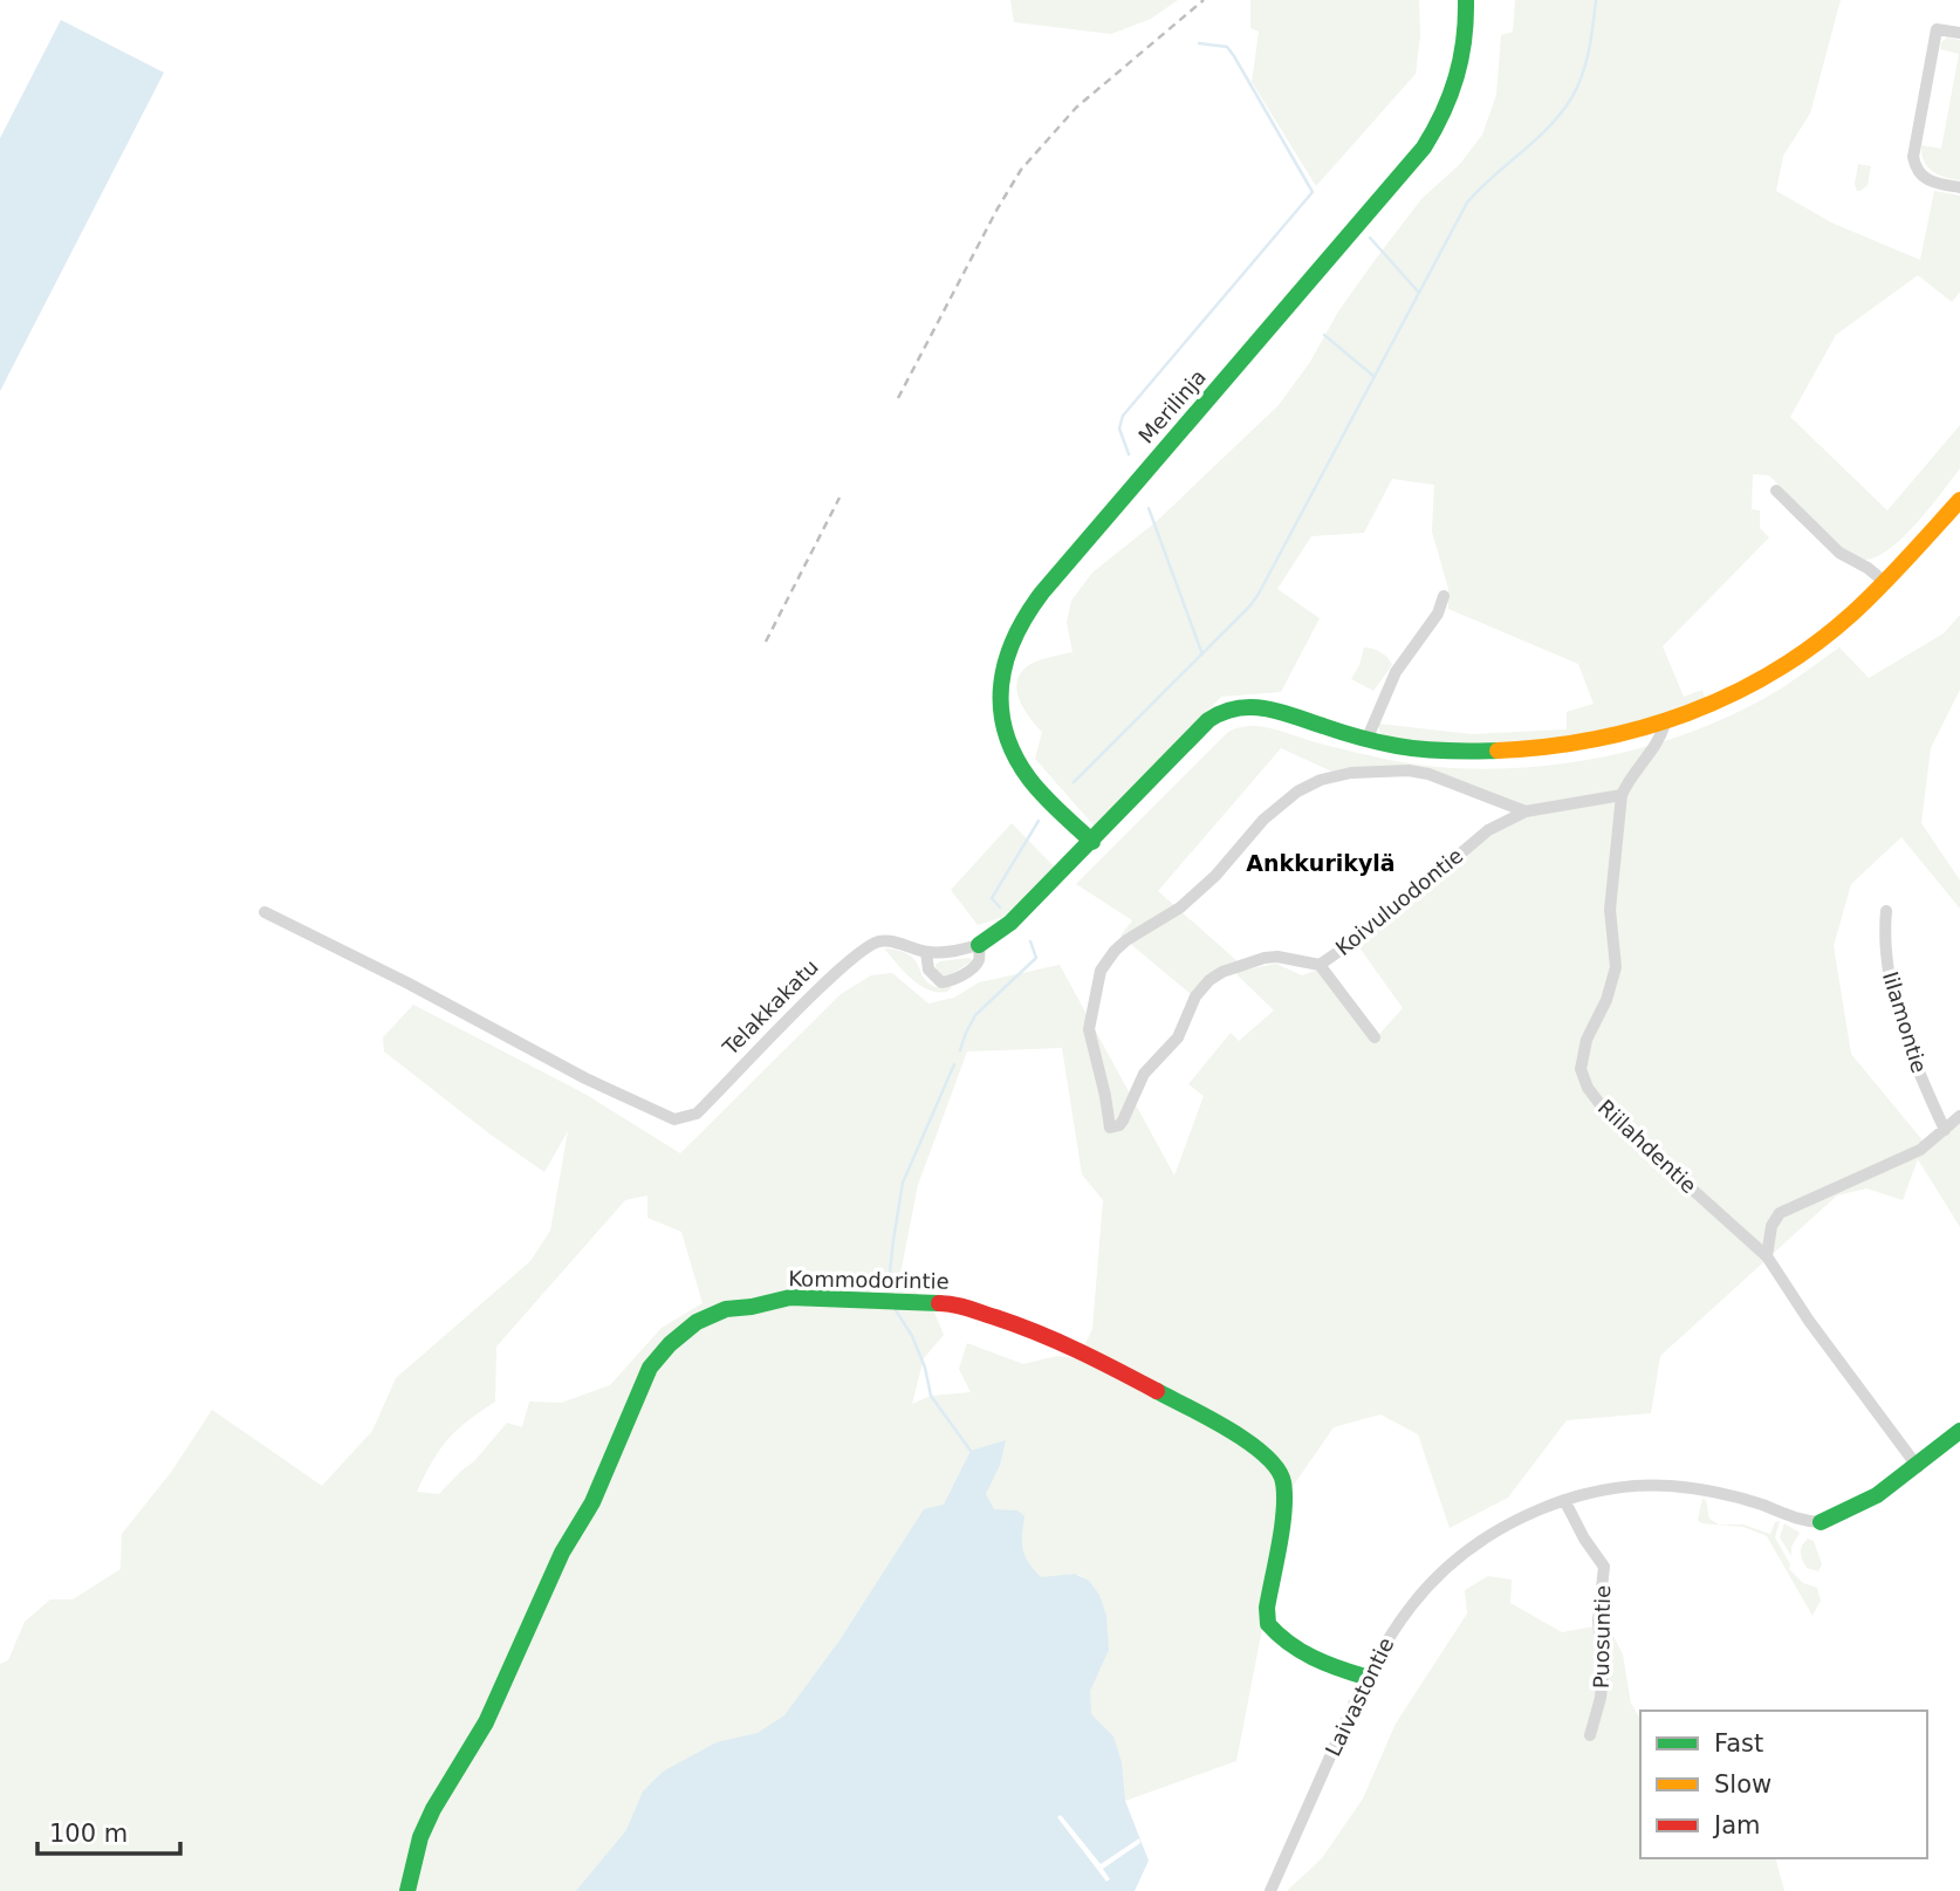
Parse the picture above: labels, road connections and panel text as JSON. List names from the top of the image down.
{
  "streets": {
    "street": [
      "Merilinja",
      "Koivuluodontie",
      "Telakkakatu",
      "Iilamontie",
      "Riilahdentie",
      "Kommodorintie",
      "Puosuntie",
      "Laivastontie"
    ]
  },
  "crossings": [
    ["Merilinja", "Telakkakatu"],
    ["Kommodorintie", "Laivastontie"],
    ["Puosuntie", "Laivastontie"]
  ],
  "districts": ["Ankkurikylä"],
  "legend": ["Fast", "Slow", "Jam"],
  "scale_bar": "100 m"
}
